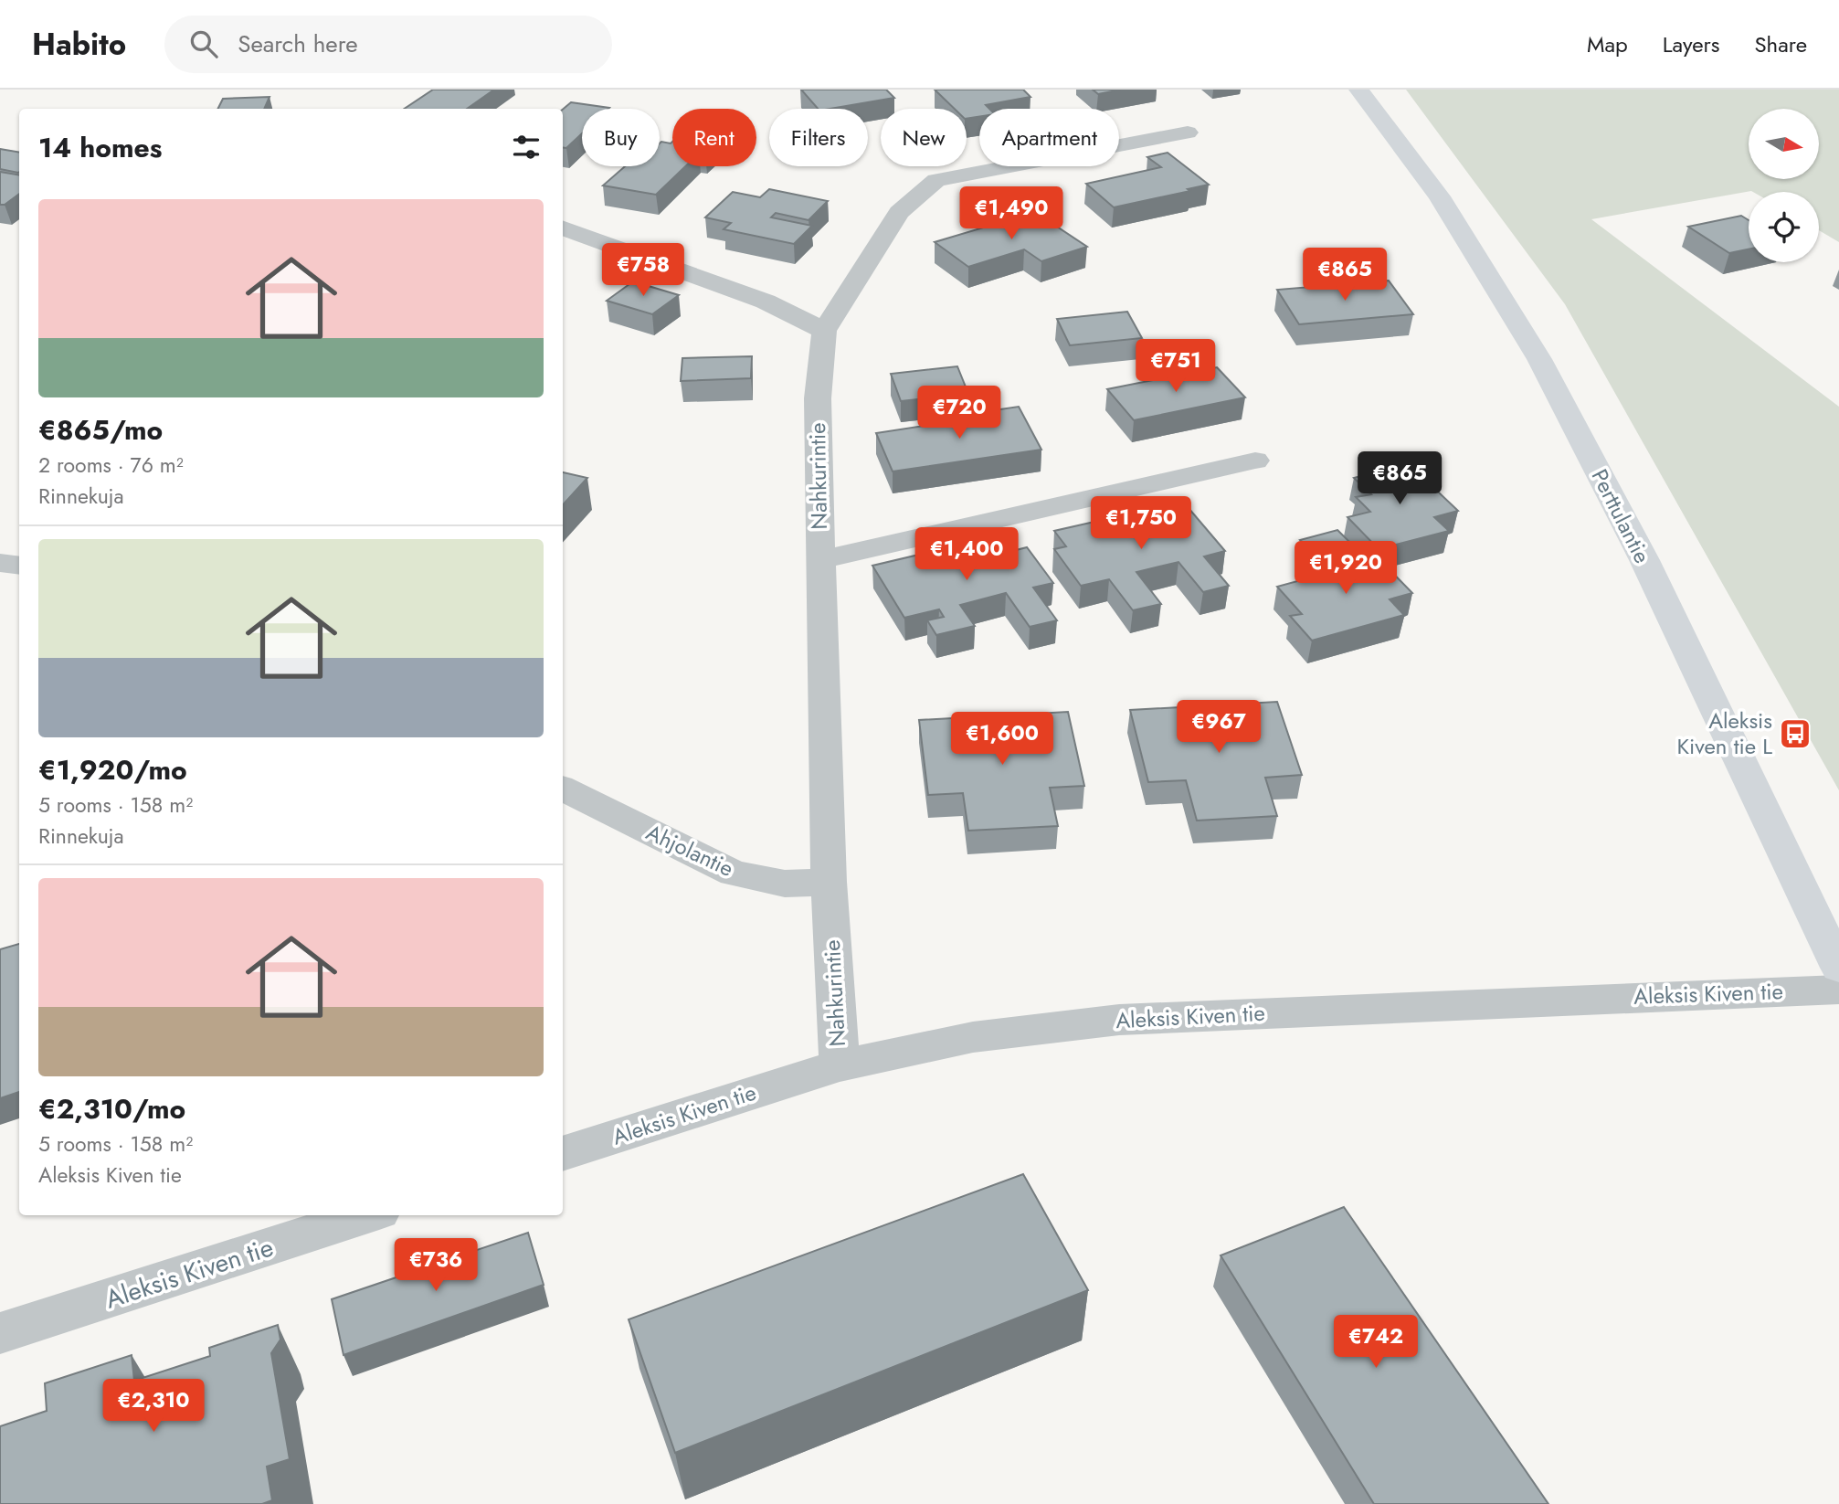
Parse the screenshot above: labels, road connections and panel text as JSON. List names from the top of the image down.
{
  "streets": {
    "street": [
      "Nahkurintie",
      "Perttulantie",
      "Ahjolantie",
      "Aleksis Kiven tie"
    ]
  },
  "crossings": [
    ["Nahkurintie", "Ahjolantie"],
    ["Nahkurintie", "Aleksis Kiven tie"]
  ],
  "places": {
    "bus stop": ["Aleksis Kiven tie L"]
  },
  "north": "right",
  "page": {
    "header": "Habito",
    "search": "Search here",
    "nav": ["Map", "Layers", "Share"],
    "chip": [
      "Buy",
      "Rent",
      "Filters",
      "New",
      "Apartment"
    ],
    "heading": "14 homes",
    "list": [
      {
        "name": "€865/mo",
        "note": "2 rooms · 76 m² · Rinnekuja"
      },
      {
        "name": "€1,920/mo",
        "note": "5 rooms · 158 m² · Rinnekuja"
      },
      {
        "name": "€2,310/mo",
        "note": "5 rooms · 158 m² · Aleksis Kiven tie"
      }
    ],
    "price": [
      "€1,490",
      "€758",
      "€865",
      "€751",
      "€720",
      "€865",
      "€1,750",
      "€1,400",
      "€1,920",
      "€967",
      "€1,600",
      "€736",
      "€742",
      "€2,310"
    ]
  }
}
